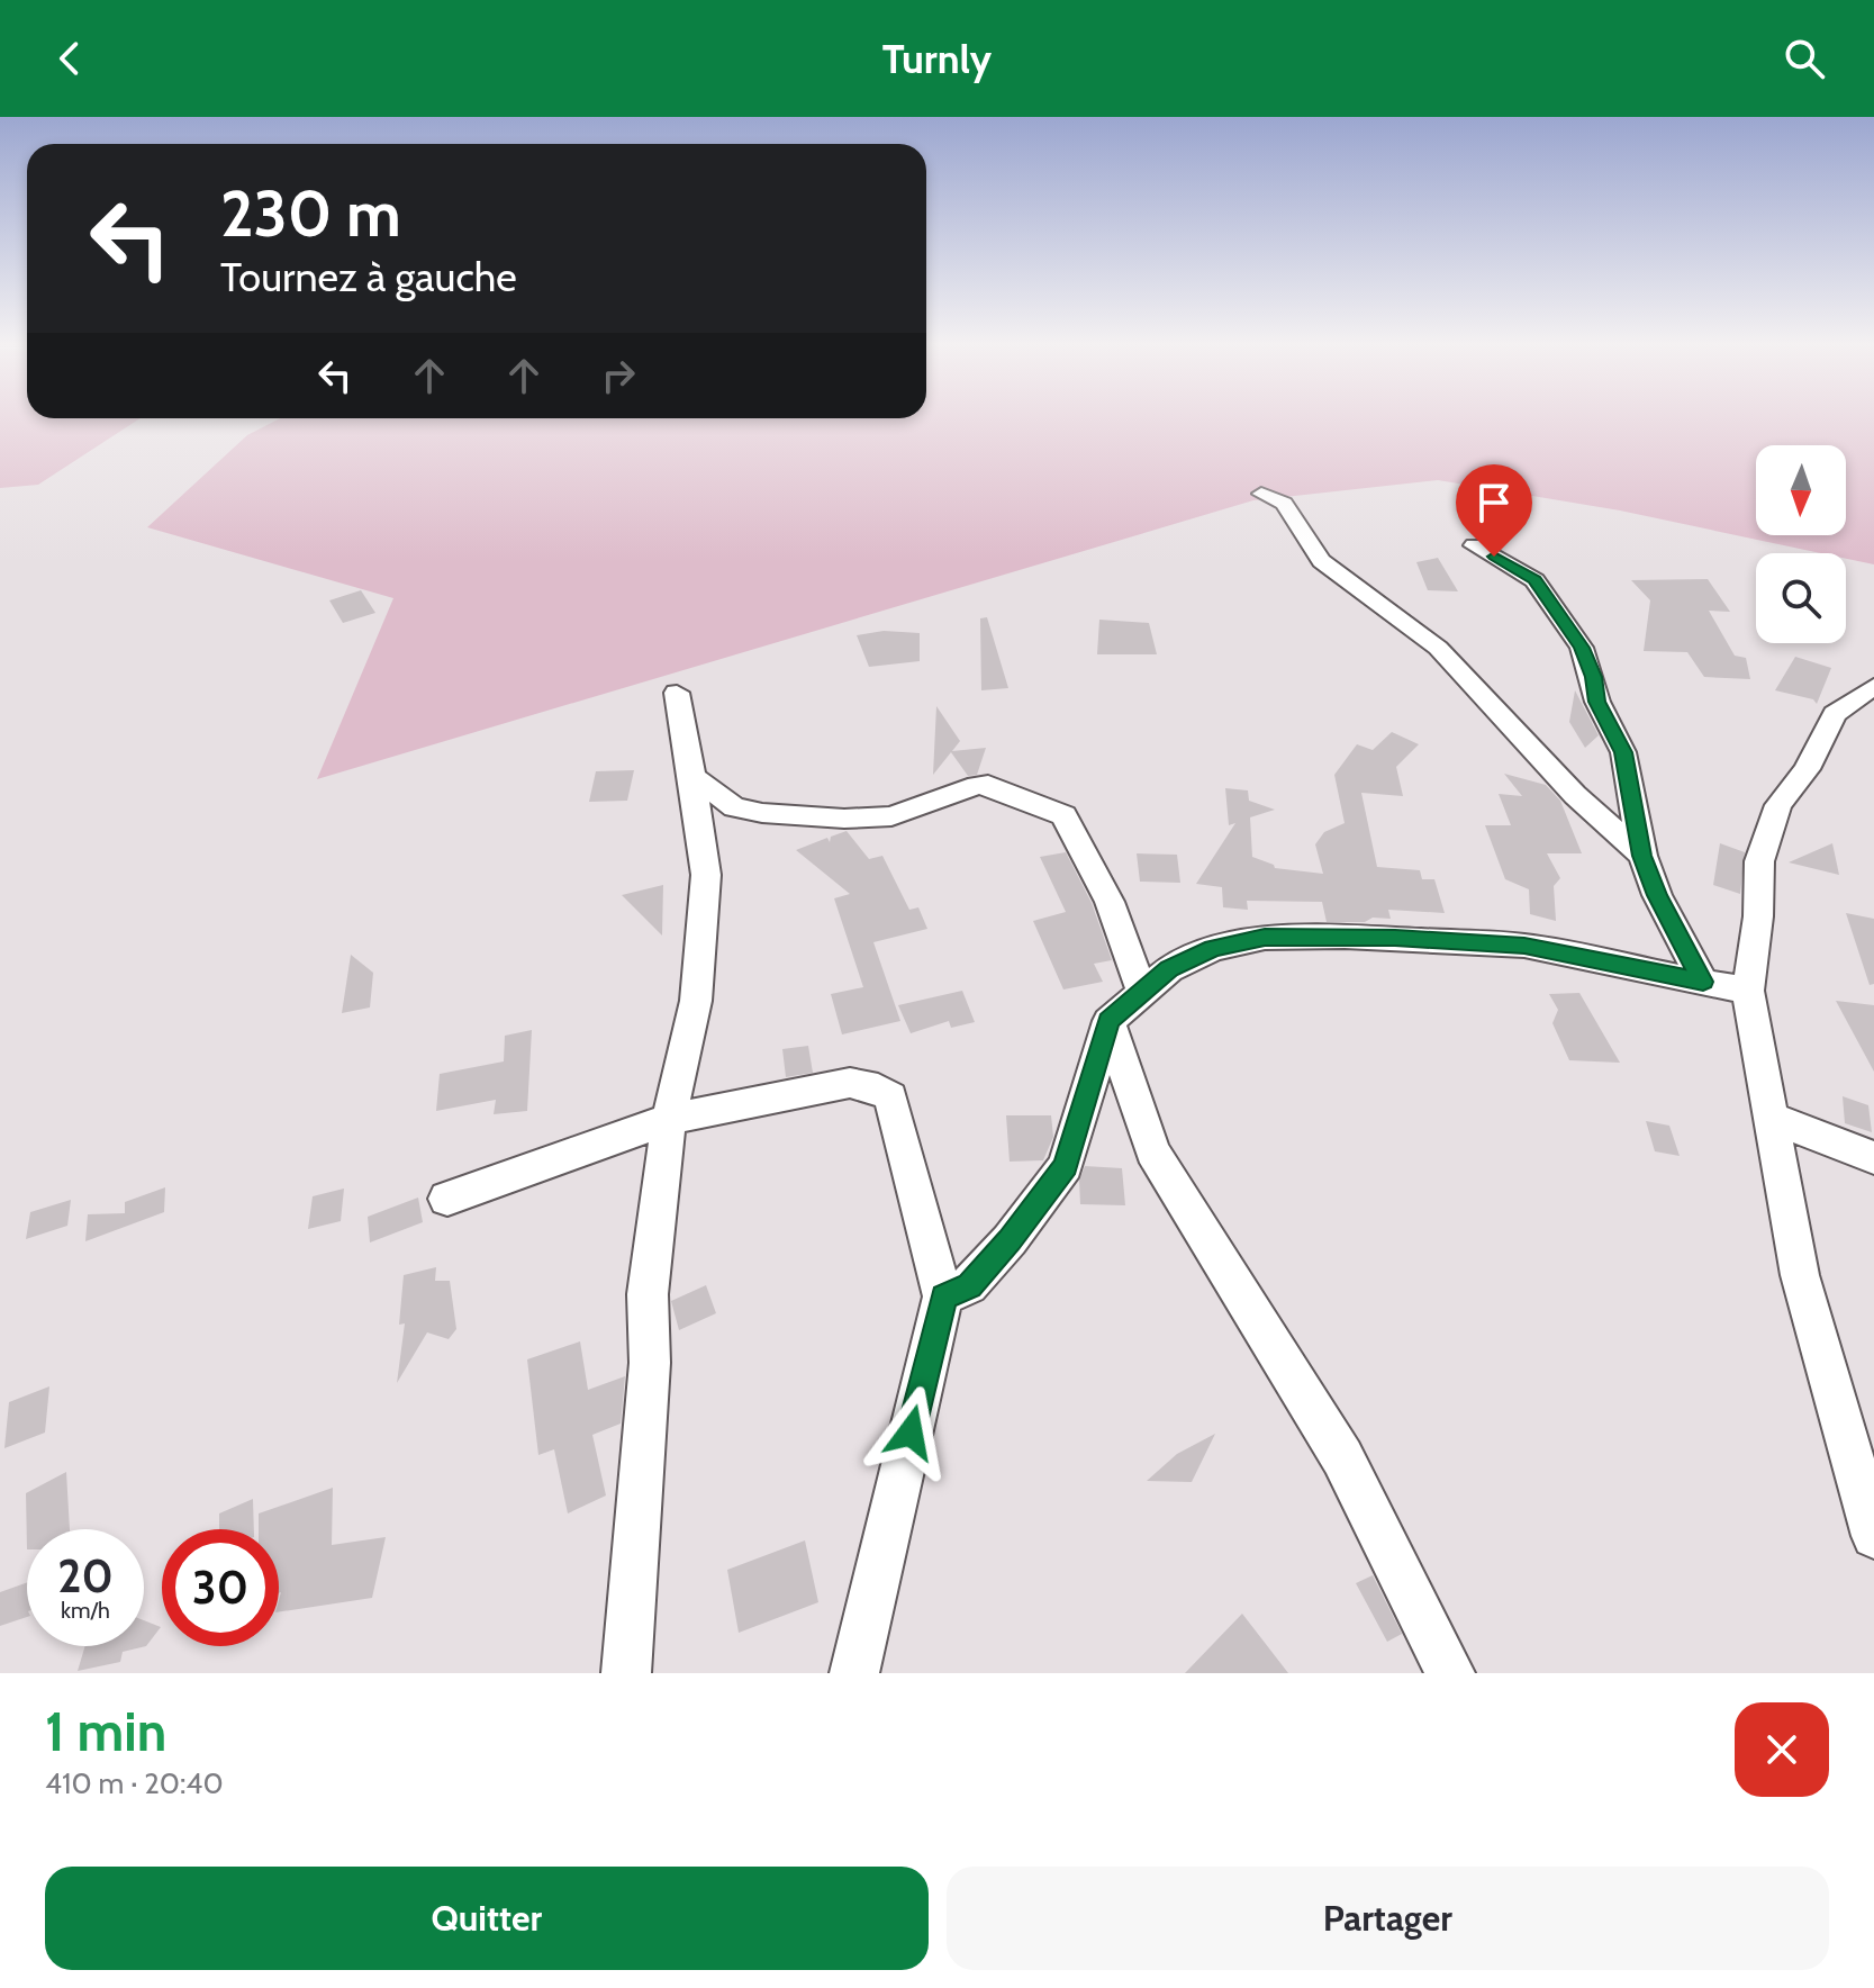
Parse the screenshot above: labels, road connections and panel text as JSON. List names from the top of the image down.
{
  "north": "bottom",
  "page": {
    "header": "Turnly",
    "turn": ["230 m", "Tournez à gauche"],
    "speed": "20 km/h",
    "limit": "30",
    "heading": ["1 min", "410 m · 20:40"],
    "buttons": ["Quitter", "Partager"]
  }
}
